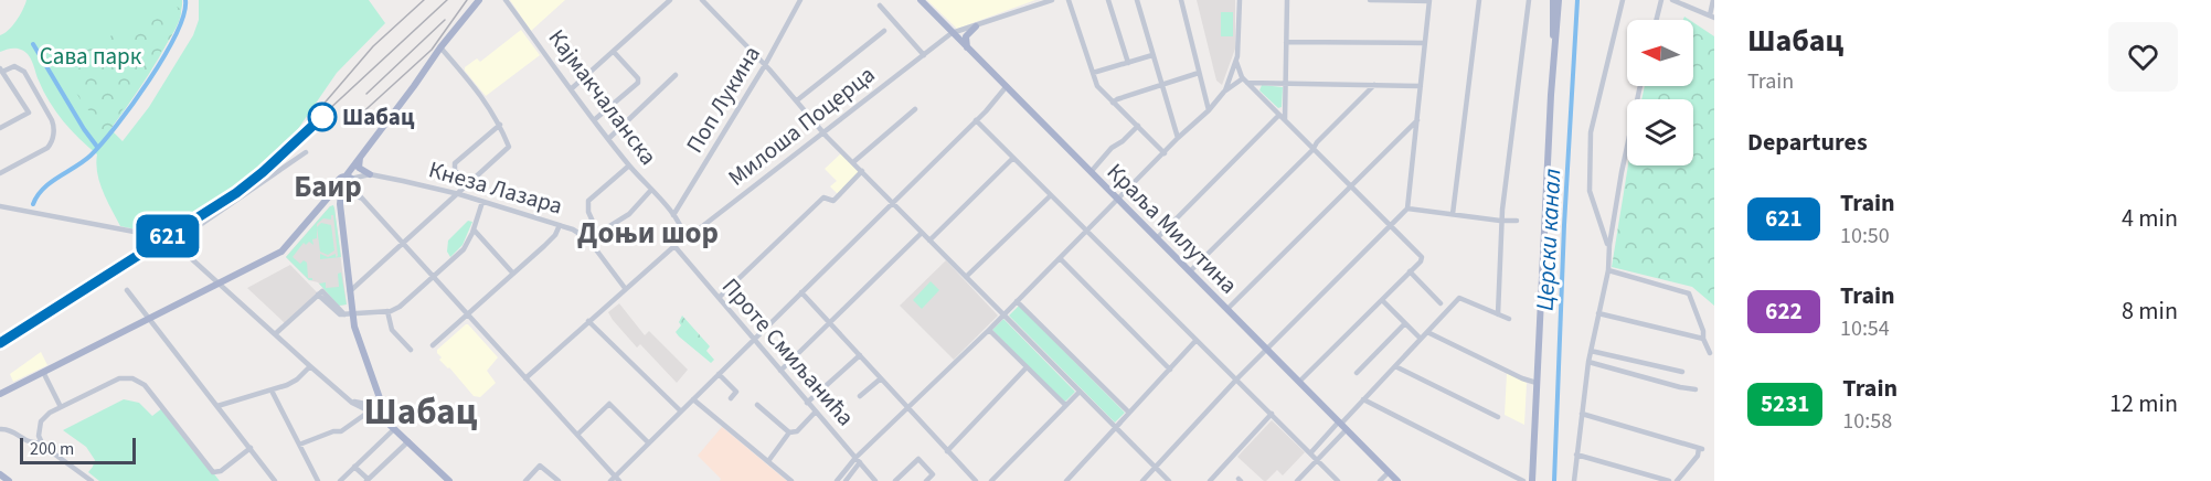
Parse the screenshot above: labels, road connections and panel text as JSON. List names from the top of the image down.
{
  "streets": {
    "main road": ["Краља Милутина"],
    "street": [
      "Кајмакчаланска",
      "Поп Лукина",
      "Милоша Поцерца",
      "Кнеза Лазара",
      "Проте Смиљанића"
    ]
  },
  "crossings": [
    ["Кајмакчаланска", "Поп Лукина"],
    ["Кајмакчаланска", "Милоша Поцерца"],
    ["Милоша Поцерца", "Кнеза Лазара"],
    ["Милоша Поцерца", "Краља Милутина"],
    ["Милоша Поцерца", "Проте Смиљанића"]
  ],
  "districts": ["Баир", "Доњи шор", "Шабац"],
  "water": ["Церски канал"],
  "parks": ["Сава парк"],
  "places": ["Шабац"],
  "scale_bar": "200 m",
  "north": "left",
  "page": {
    "on_map": "621",
    "heading": [
      ["Шабац", "Train"],
      "Departures"
    ],
    "list": [
      {
        "mark": "621",
        "name": "Train",
        "note": "10:50",
        "value": "4 min"
      },
      {
        "mark": "622",
        "name": "Train",
        "note": "10:54",
        "value": "8 min"
      },
      {
        "mark": "5231",
        "name": "Train",
        "note": "10:58",
        "value": "12 min"
      }
    ],
    "scale": "200 m"
  }
}
